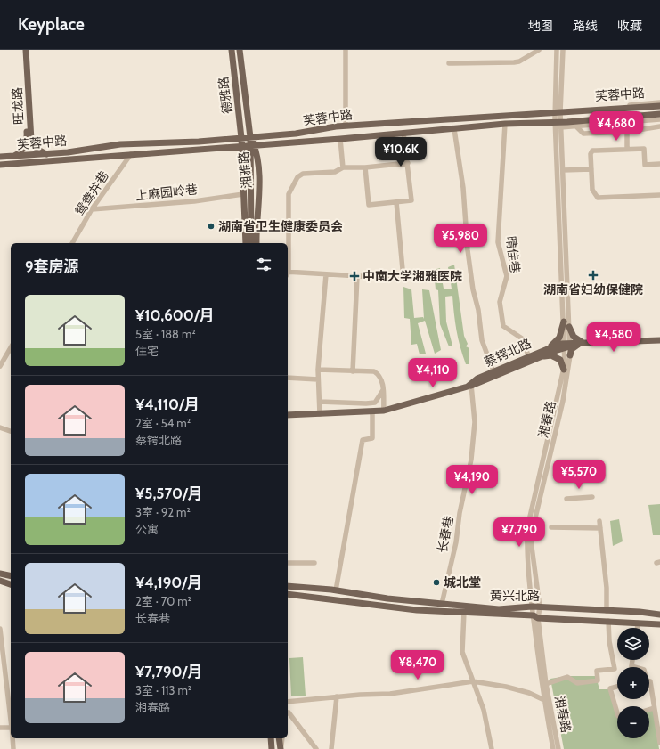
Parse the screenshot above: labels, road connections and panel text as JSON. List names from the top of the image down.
{
  "streets": {
    "main road": [
      "芙蓉中路",
      "德雅路",
      "旺龙路",
      "湘雅路",
      "蔡锷北路",
      "黄兴北路"
    ],
    "street": [
      "上麻园岭巷",
      "鸳鸯井巷",
      "晴佳巷",
      "湘春路",
      "长春巷"
    ]
  },
  "crossings": [
    ["芙蓉中路", "德雅路"],
    ["芙蓉中路", "旺龙路"],
    ["芙蓉中路", "湘雅路"],
    ["芙蓉中路", "鸳鸯井巷"],
    ["芙蓉中路", "晴佳巷"],
    ["芙蓉中路", "湘春路"],
    ["德雅路", "湘雅路"],
    ["湘雅路", "上麻园岭巷"],
    ["上麻园岭巷", "鸳鸯井巷"],
    ["晴佳巷", "蔡锷北路"],
    ["蔡锷北路", "湘春路"],
    ["蔡锷北路", "长春巷"],
    ["湘春路", "黄兴北路"],
    ["长春巷", "黄兴北路"]
  ],
  "places": {
    "other": ["湖南省卫生健康委员会", "城北堂"],
    "health": ["湖南省妇幼保健院", "中南大学湘雅医院"]
  },
  "page": {
    "header": "Keyplace",
    "nav": ["地图", "路线", "收藏"],
    "price": [
      "¥4,680",
      "¥10.6K",
      "¥5,980",
      "¥4,580",
      "¥4,110",
      "¥5,570",
      "¥4,190",
      "¥7,790",
      "¥8,470"
    ],
    "heading": "9套房源",
    "list": [
      {
        "name": "¥10,600/月",
        "note": "5室 · 188 m² · 住宅"
      },
      {
        "name": "¥4,110/月",
        "note": "2室 · 54 m² · 蔡锷北路"
      },
      {
        "name": "¥5,570/月",
        "note": "3室 · 92 m² · 公寓"
      },
      {
        "name": "¥4,190/月",
        "note": "2室 · 70 m² · 长春巷"
      },
      {
        "name": "¥7,790/月",
        "note": "3室 · 113 m² · 湘春路"
      }
    ],
    "map_buttons": ["+", "−"]
  }
}
